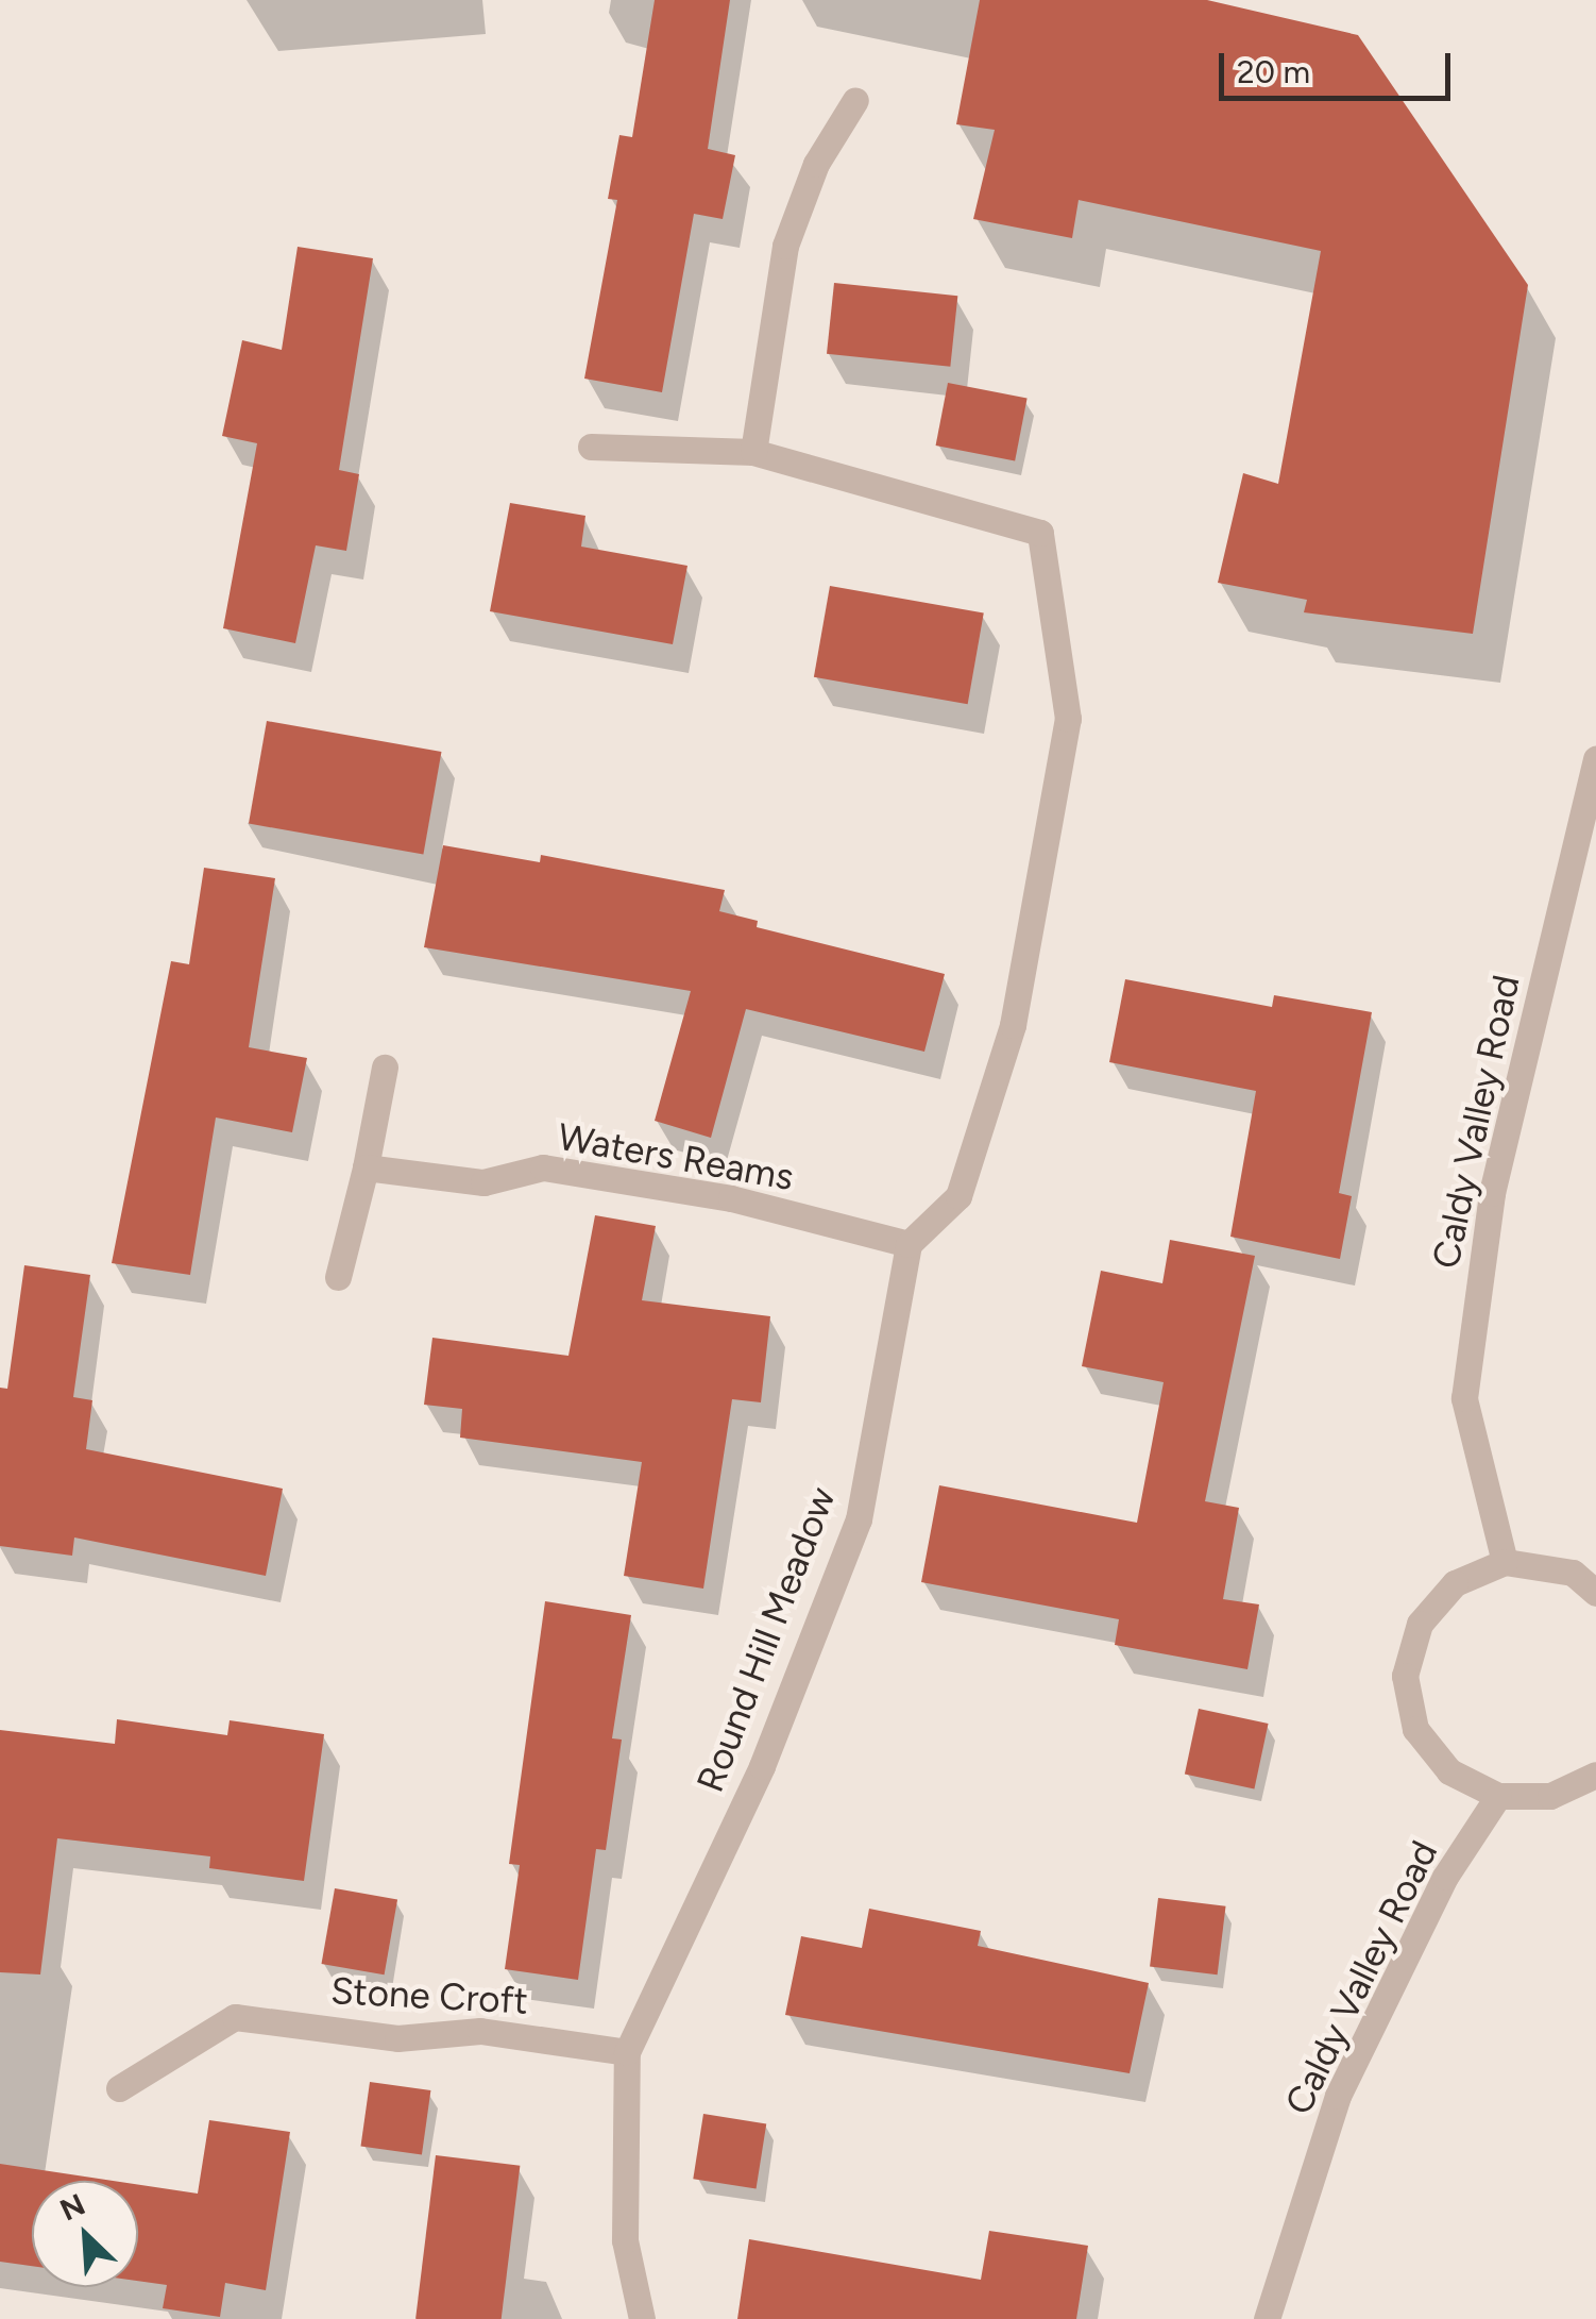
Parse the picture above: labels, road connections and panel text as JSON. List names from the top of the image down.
{
  "streets": {
    "street": [
      "Caldy Valley Road",
      "Waters Reams",
      "Round Hill Meadow",
      "Stone Croft"
    ]
  },
  "crossings": [
    ["Waters Reams", "Round Hill Meadow"],
    ["Round Hill Meadow", "Stone Croft"]
  ],
  "scale_bar": "20 m",
  "north": "top left"
}
